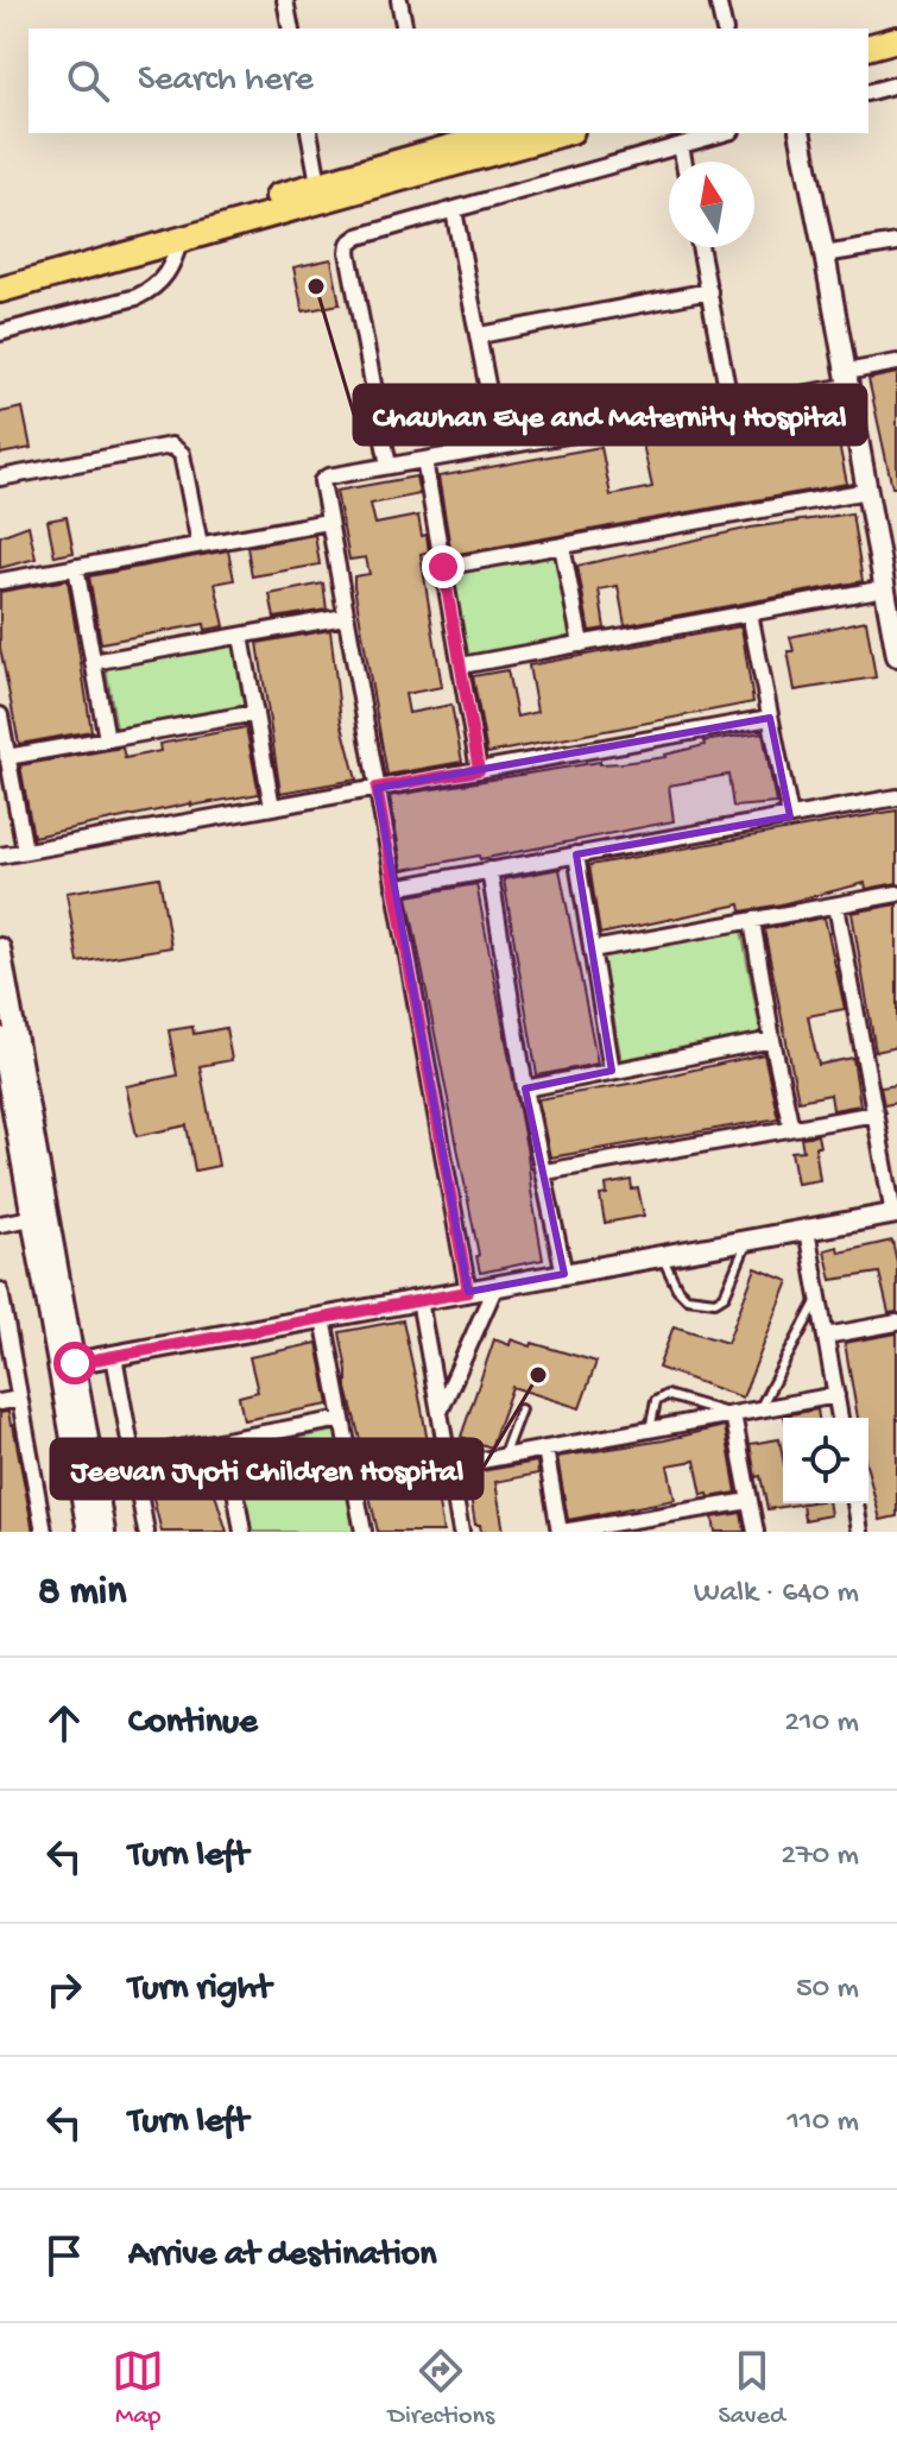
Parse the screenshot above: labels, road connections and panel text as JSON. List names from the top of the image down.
{
  "places": ["Chauhan Eye and Maternity Hospital", "Jeevan Jyoti Children Hospital"],
  "north": "top",
  "page": {
    "search": "Search here",
    "heading": ["8 min", "Walk · 640 m"],
    "list": [
      ["Continue", "210 m"],
      ["Turn left", "270 m"],
      ["Turn right", "50 m"],
      ["Turn left", "110 m"],
      "Arrive at destination"
    ],
    "nav": ["Map", "Directions", "Saved"]
  }
}
